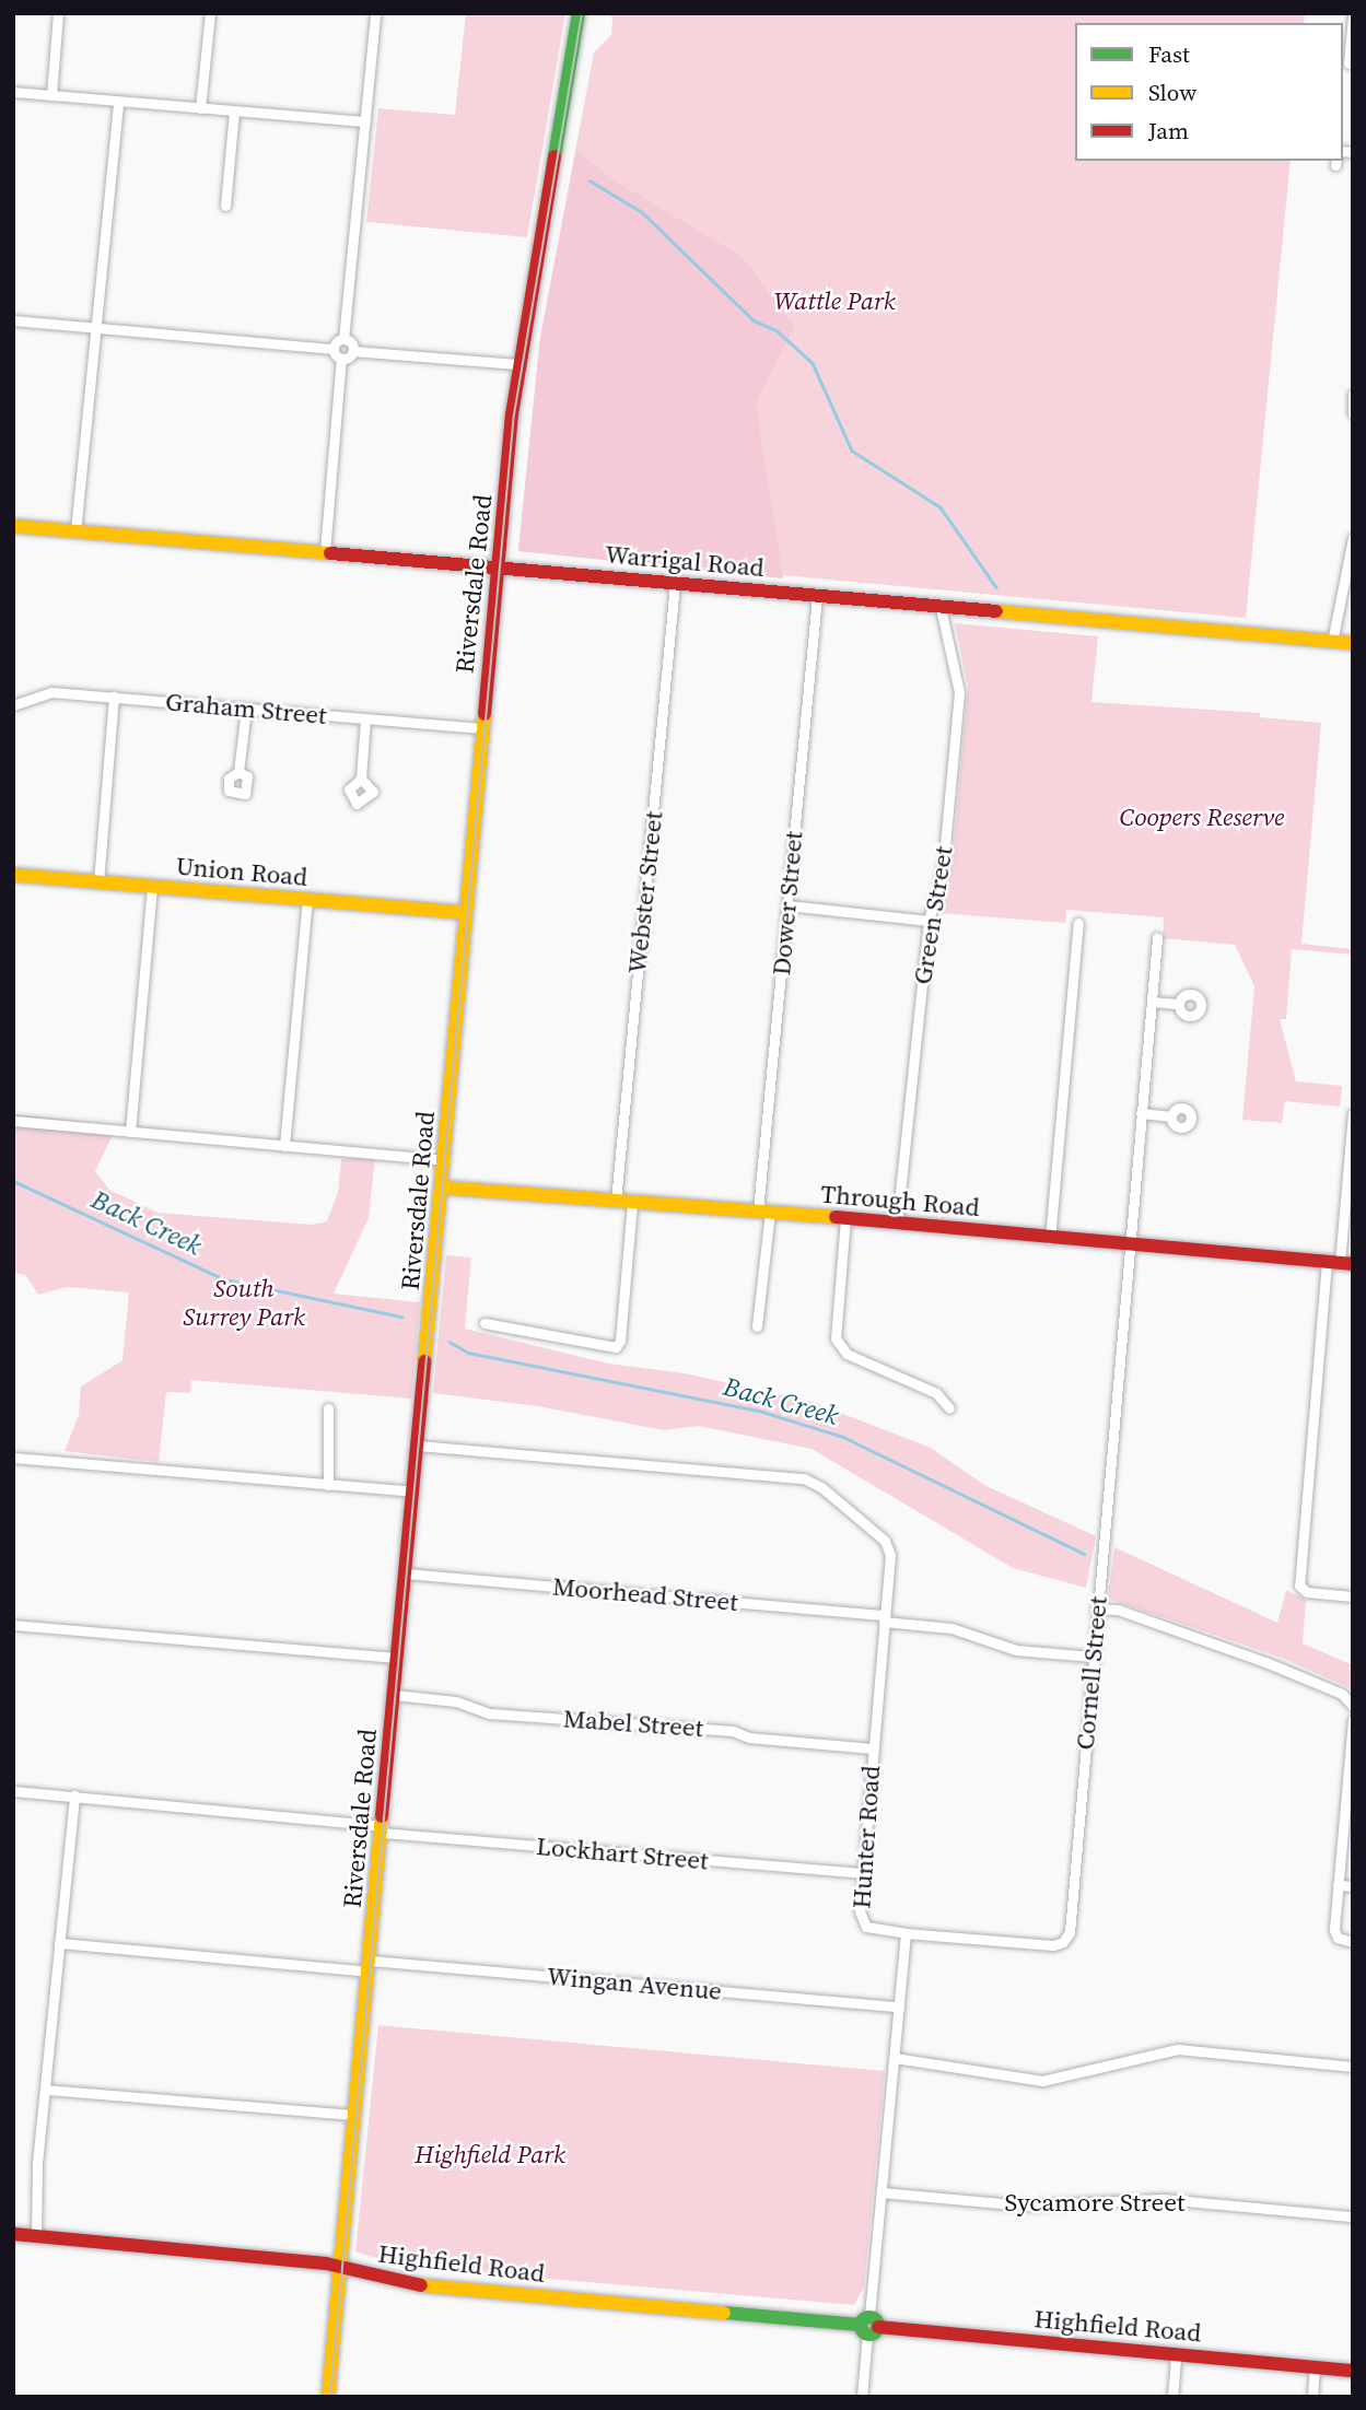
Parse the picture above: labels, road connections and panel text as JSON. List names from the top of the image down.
{
  "streets": {
    "main road": [
      "Warrigal Road",
      "Riversdale Road",
      "Union Road",
      "Through Road",
      "Highfield Road"
    ],
    "street": [
      "Graham Street",
      "Webster Street",
      "Dower Street",
      "Green Street",
      "Moorhead Street",
      "Cornell Street",
      "Mabel Street",
      "Hunter Road",
      "Lockhart Street",
      "Wingan Avenue",
      "Sycamore Street"
    ]
  },
  "crossings": [
    ["Warrigal Road", "Riversdale Road"],
    ["Warrigal Road", "Webster Street"],
    ["Warrigal Road", "Dower Street"],
    ["Warrigal Road", "Green Street"],
    ["Riversdale Road", "Graham Street"],
    ["Riversdale Road", "Union Road"],
    ["Riversdale Road", "Through Road"],
    ["Riversdale Road", "Moorhead Street"],
    ["Riversdale Road", "Mabel Street"],
    ["Riversdale Road", "Hunter Road"],
    ["Riversdale Road", "Lockhart Street"],
    ["Riversdale Road", "Wingan Avenue"],
    ["Riversdale Road", "Highfield Road"],
    ["Webster Street", "Through Road"],
    ["Dower Street", "Through Road"],
    ["Green Street", "Through Road"],
    ["Through Road", "Cornell Street"],
    ["Moorhead Street", "Cornell Street"],
    ["Moorhead Street", "Hunter Road"],
    ["Cornell Street", "Hunter Road"],
    ["Mabel Street", "Hunter Road"],
    ["Hunter Road", "Lockhart Street"]
  ],
  "water": ["Back Creek"],
  "parks": [
    "Wattle Park",
    "Coopers Reserve",
    "South Surrey Park",
    "Highfield Park"
  ],
  "legend": ["Fast", "Slow", "Jam"]
}
